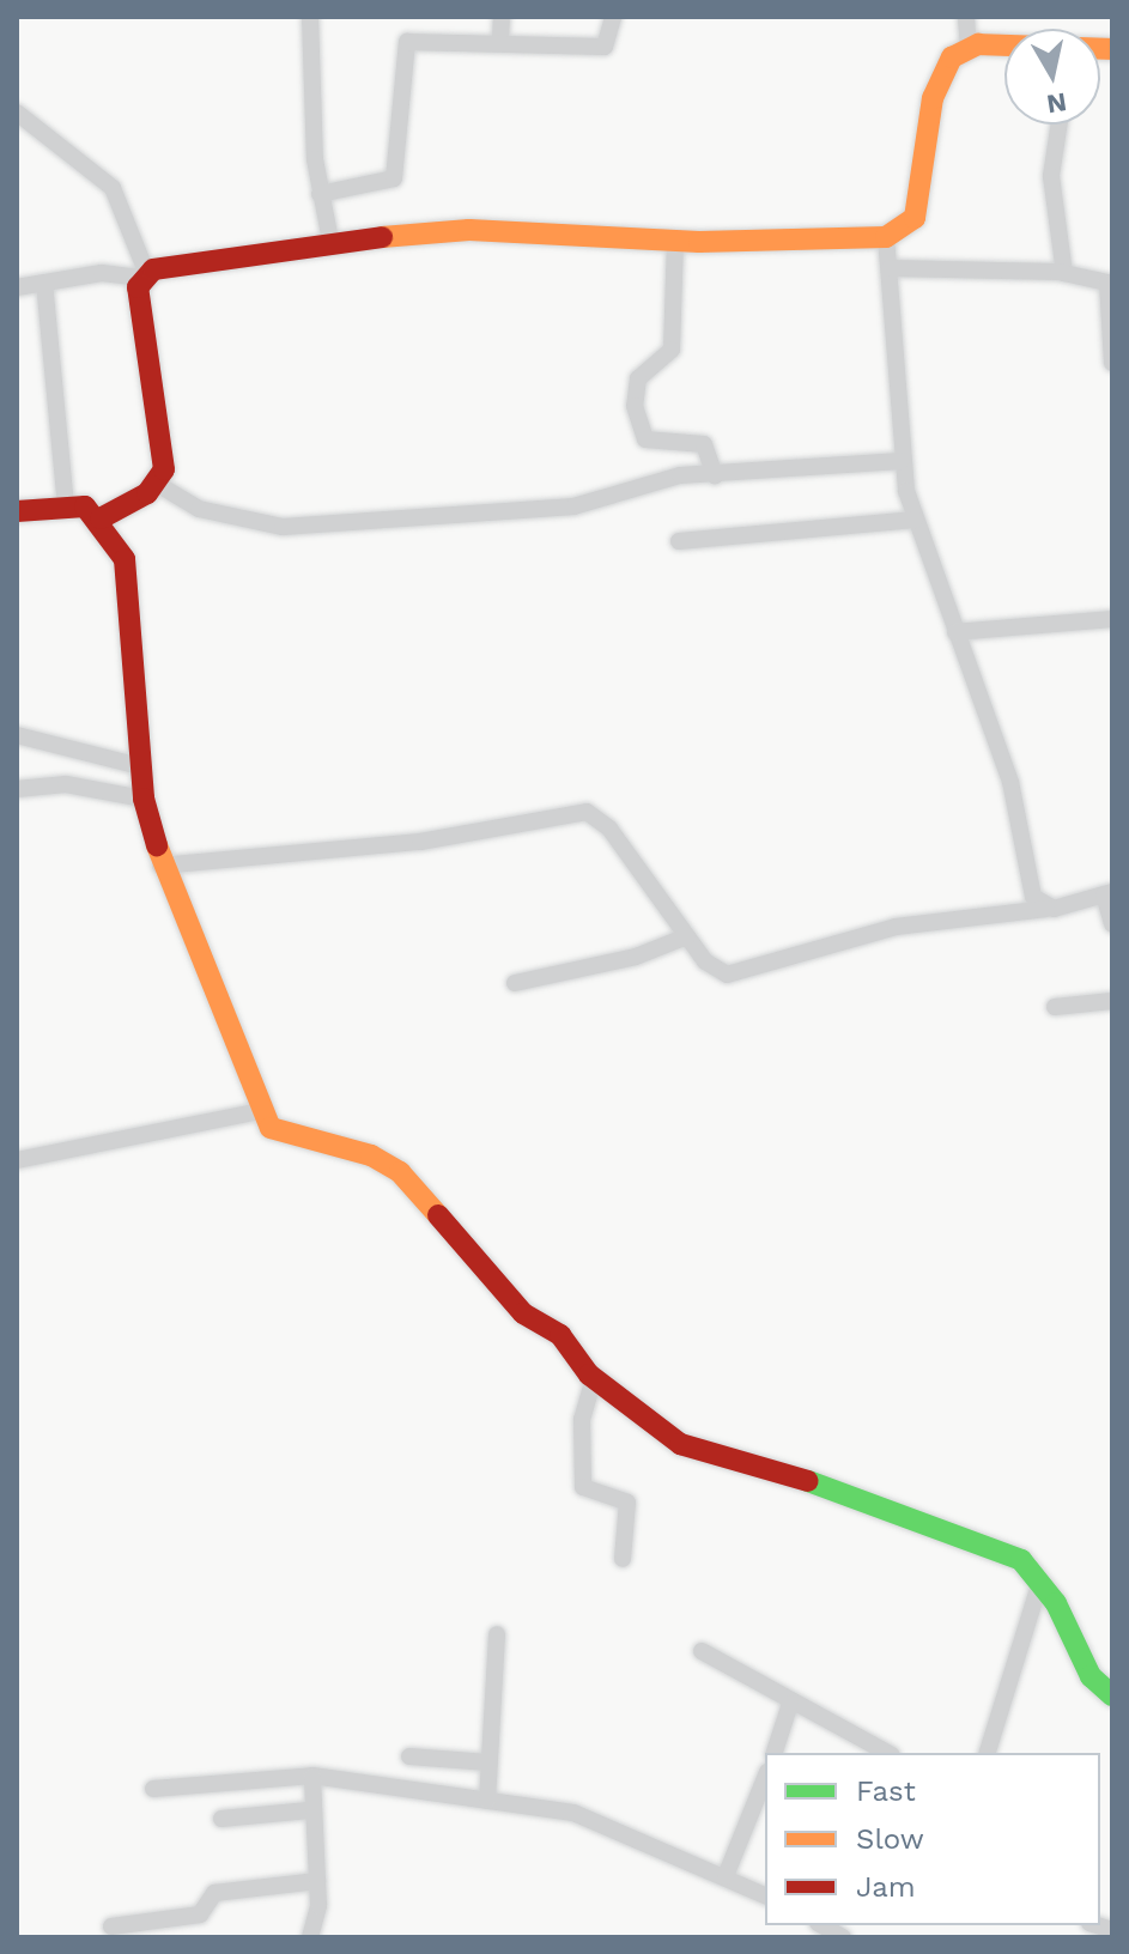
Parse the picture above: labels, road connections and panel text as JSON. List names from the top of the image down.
{
  "legend": ["Fast", "Slow", "Jam"],
  "north": "bottom"
}
